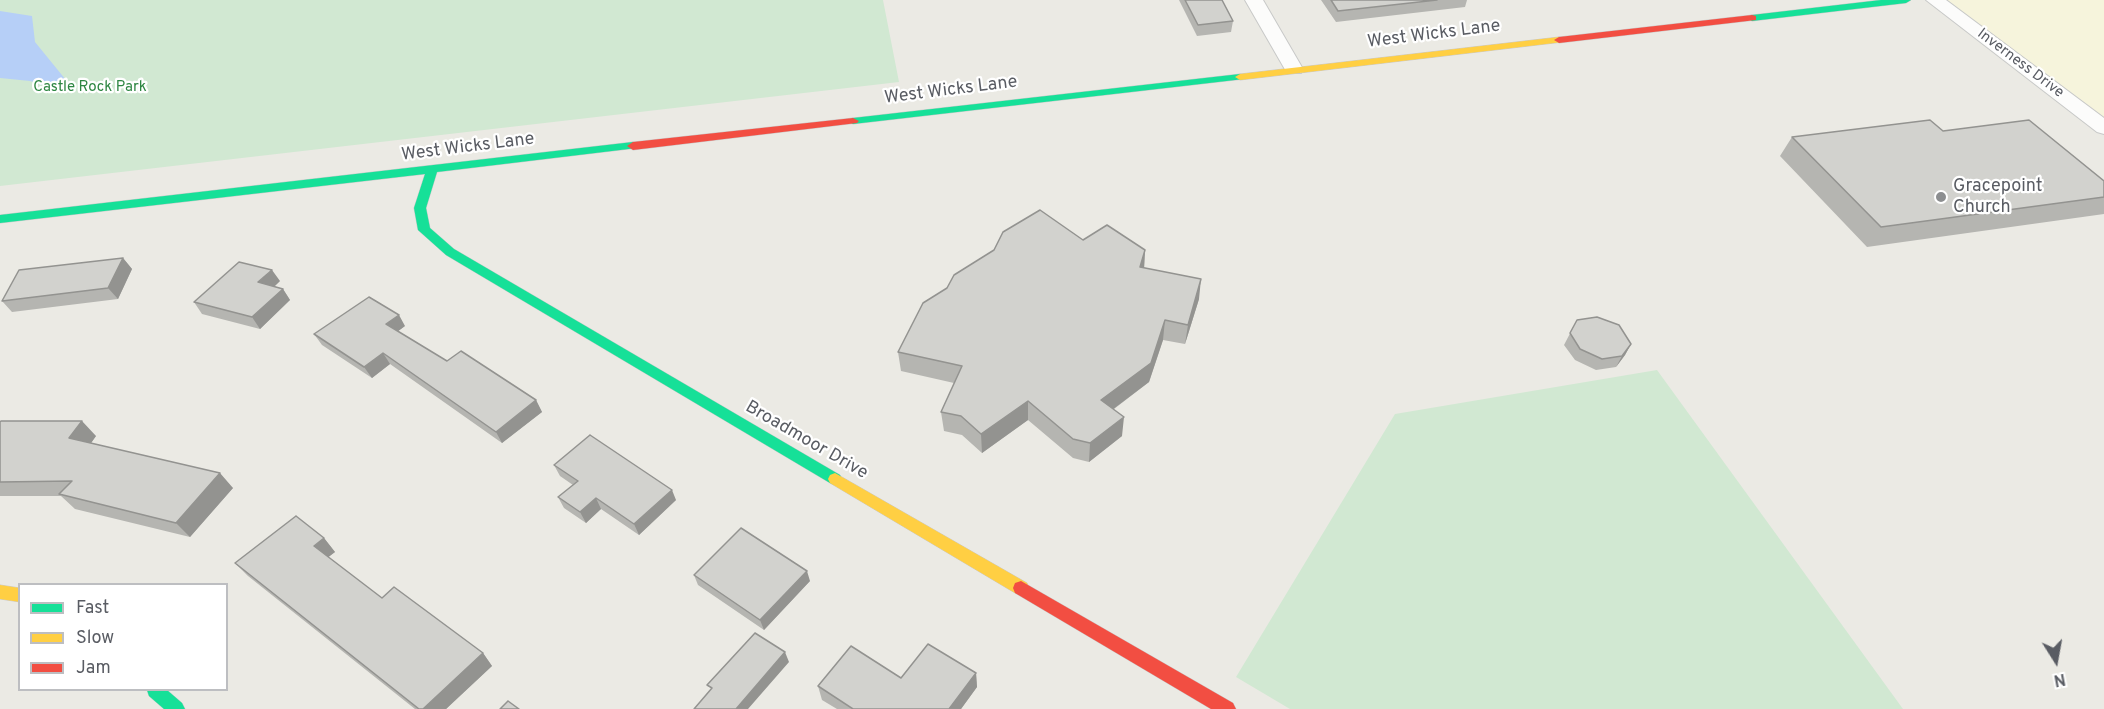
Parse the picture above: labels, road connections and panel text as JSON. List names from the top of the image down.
{
  "streets": {
    "main road": ["West Wicks Lane", "Broadmoor Drive"],
    "street": ["Inverness Drive"]
  },
  "crossings": [
    ["West Wicks Lane", "Broadmoor Drive"]
  ],
  "parks": ["Castle Rock Park"],
  "places": ["Gracepoint Church"],
  "legend": ["Fast", "Slow", "Jam"],
  "north": "bottom"
}
